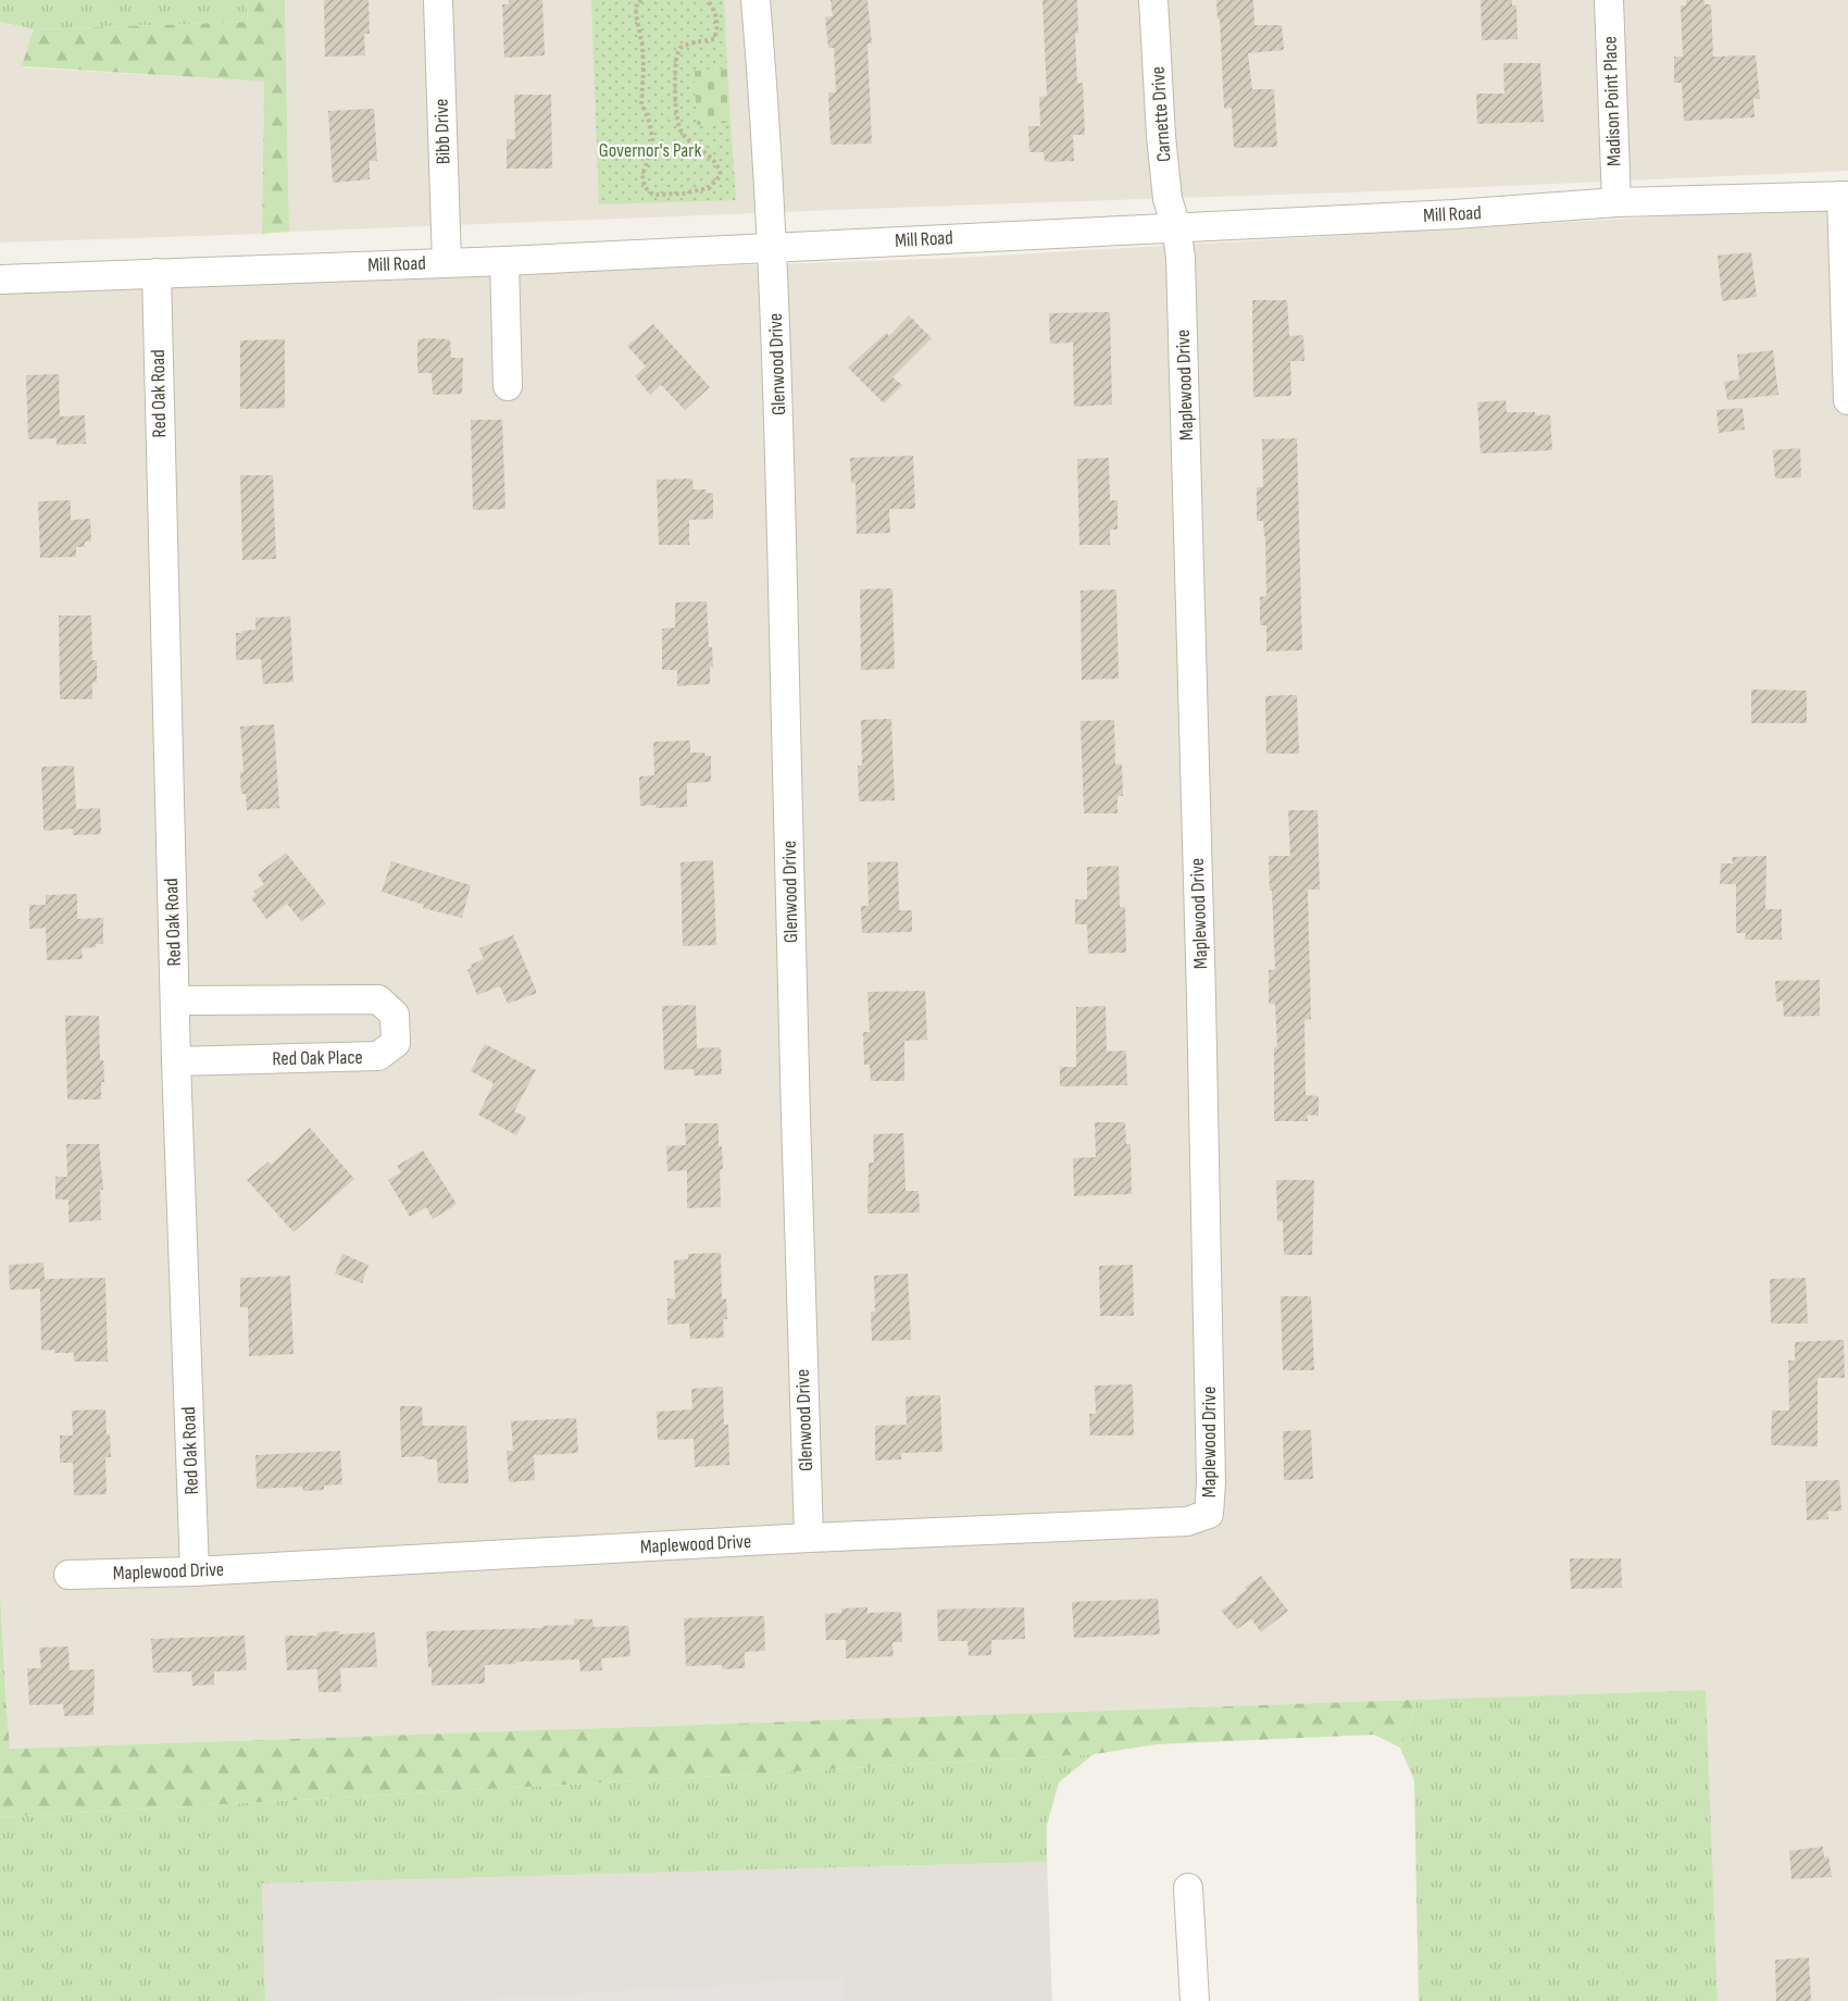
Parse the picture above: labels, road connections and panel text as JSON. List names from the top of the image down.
{
  "streets": {
    "street": [
      "Madison Point Place",
      "Carnette Drive",
      "Bibb Drive",
      "Mill Road",
      "Glenwood Drive",
      "Maplewood Drive",
      "Red Oak Road",
      "Red Oak Place"
    ]
  },
  "crossings": [
    ["Madison Point Place", "Mill Road"],
    ["Carnette Drive", "Mill Road"],
    ["Carnette Drive", "Maplewood Drive"],
    ["Bibb Drive", "Mill Road"],
    ["Mill Road", "Glenwood Drive"],
    ["Mill Road", "Maplewood Drive"],
    ["Mill Road", "Red Oak Road"],
    ["Glenwood Drive", "Maplewood Drive"],
    ["Maplewood Drive", "Red Oak Road"],
    ["Red Oak Road", "Red Oak Place"]
  ],
  "parks": ["Governor's Park"]
}
